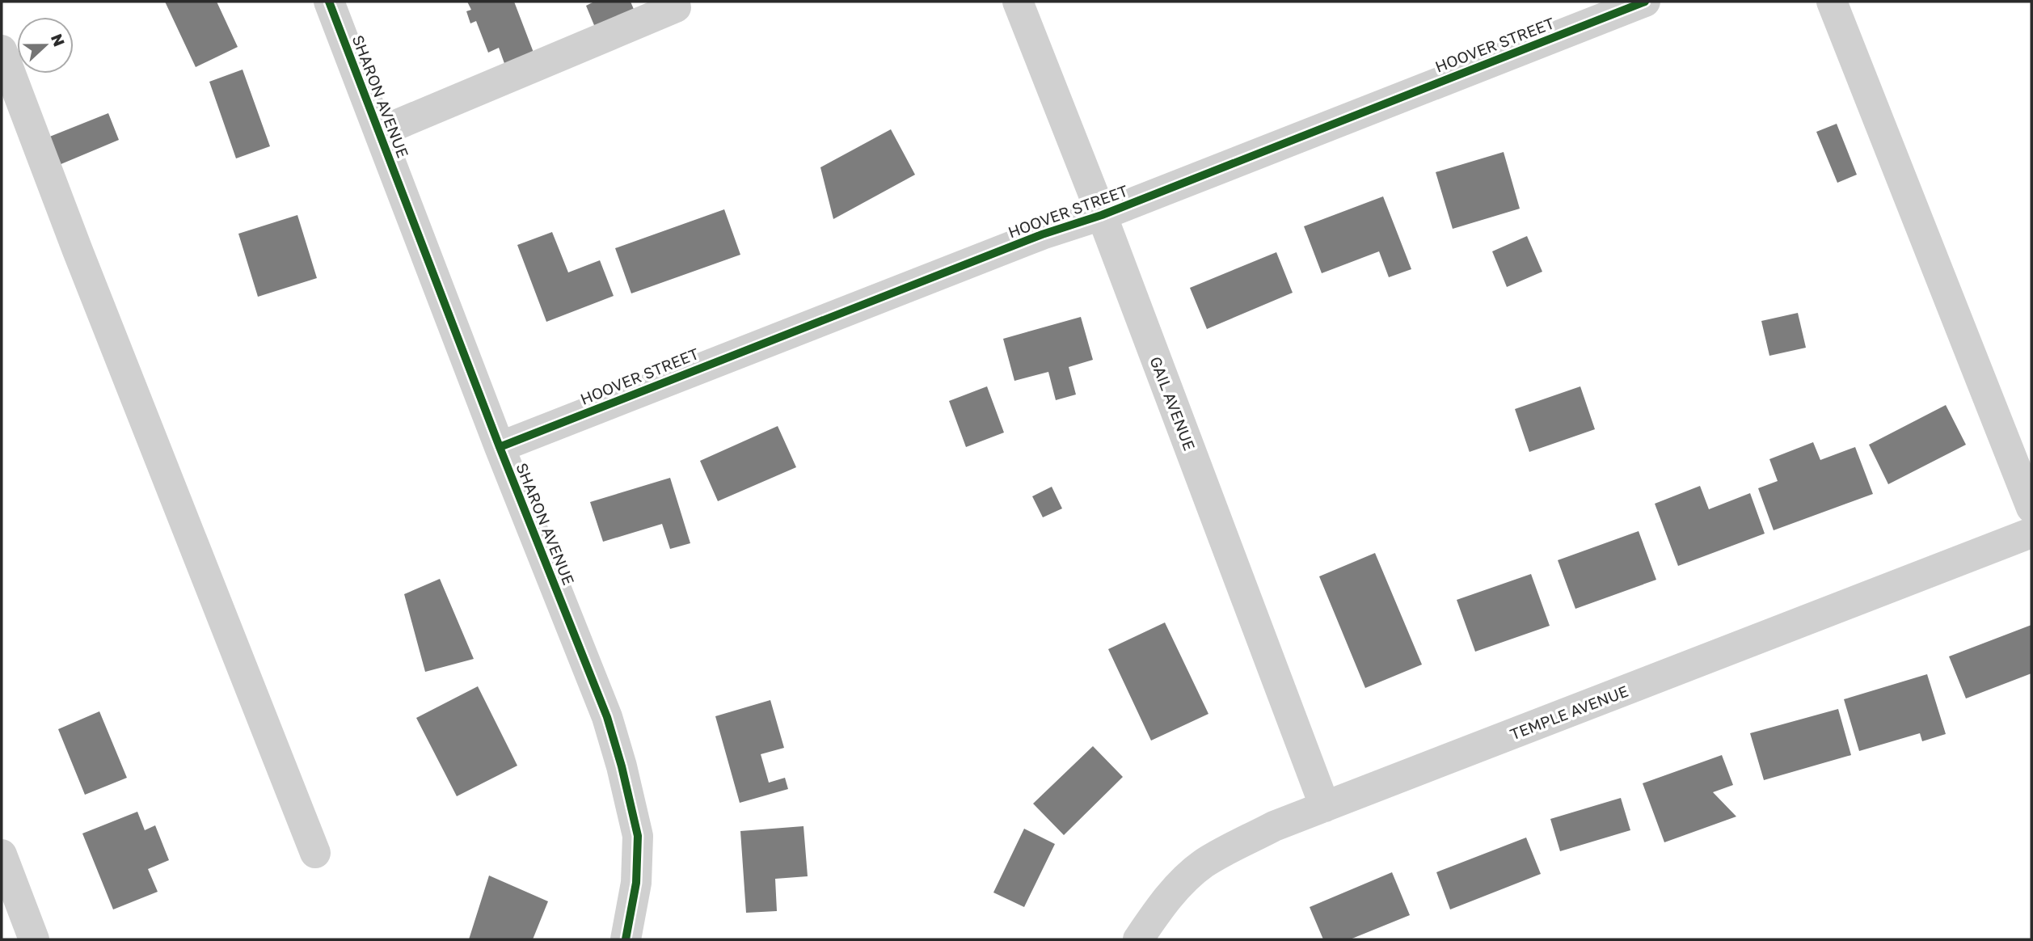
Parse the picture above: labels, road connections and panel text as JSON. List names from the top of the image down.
{
  "streets": {
    "street": [
      "HOOVER STREET",
      "SHARON AVENUE",
      "GAIL AVENUE",
      "TEMPLE AVENUE"
    ]
  },
  "crossings": [
    ["HOOVER STREET", "SHARON AVENUE"],
    ["HOOVER STREET", "GAIL AVENUE"],
    ["GAIL AVENUE", "TEMPLE AVENUE"]
  ],
  "north": "right"
}
